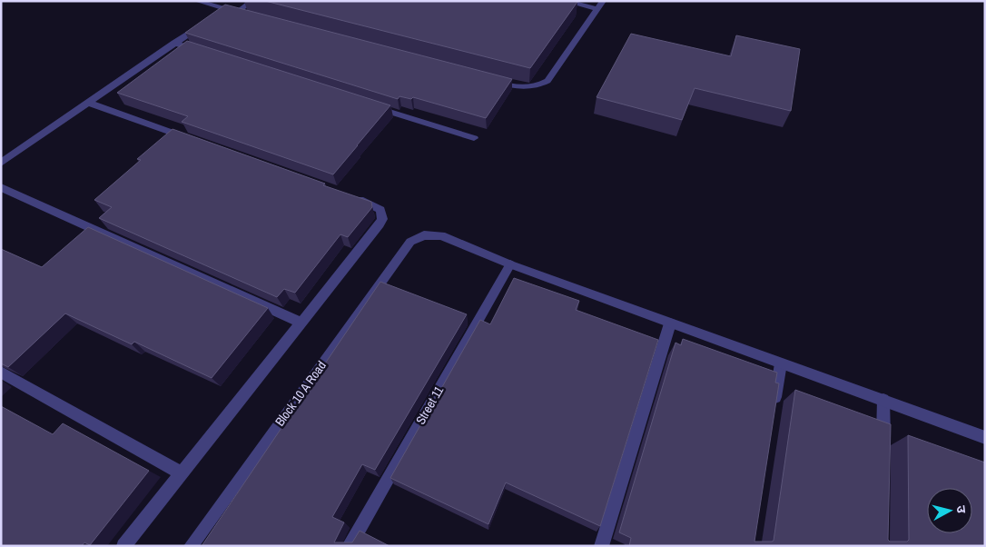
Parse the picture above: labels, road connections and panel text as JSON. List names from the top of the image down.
{
  "streets": {
    "street": ["Block 10 A Road", "Street 11"]
  },
  "crossings": [
    ["Block 10 A Road", "Street 11"]
  ],
  "north": "right"
}
